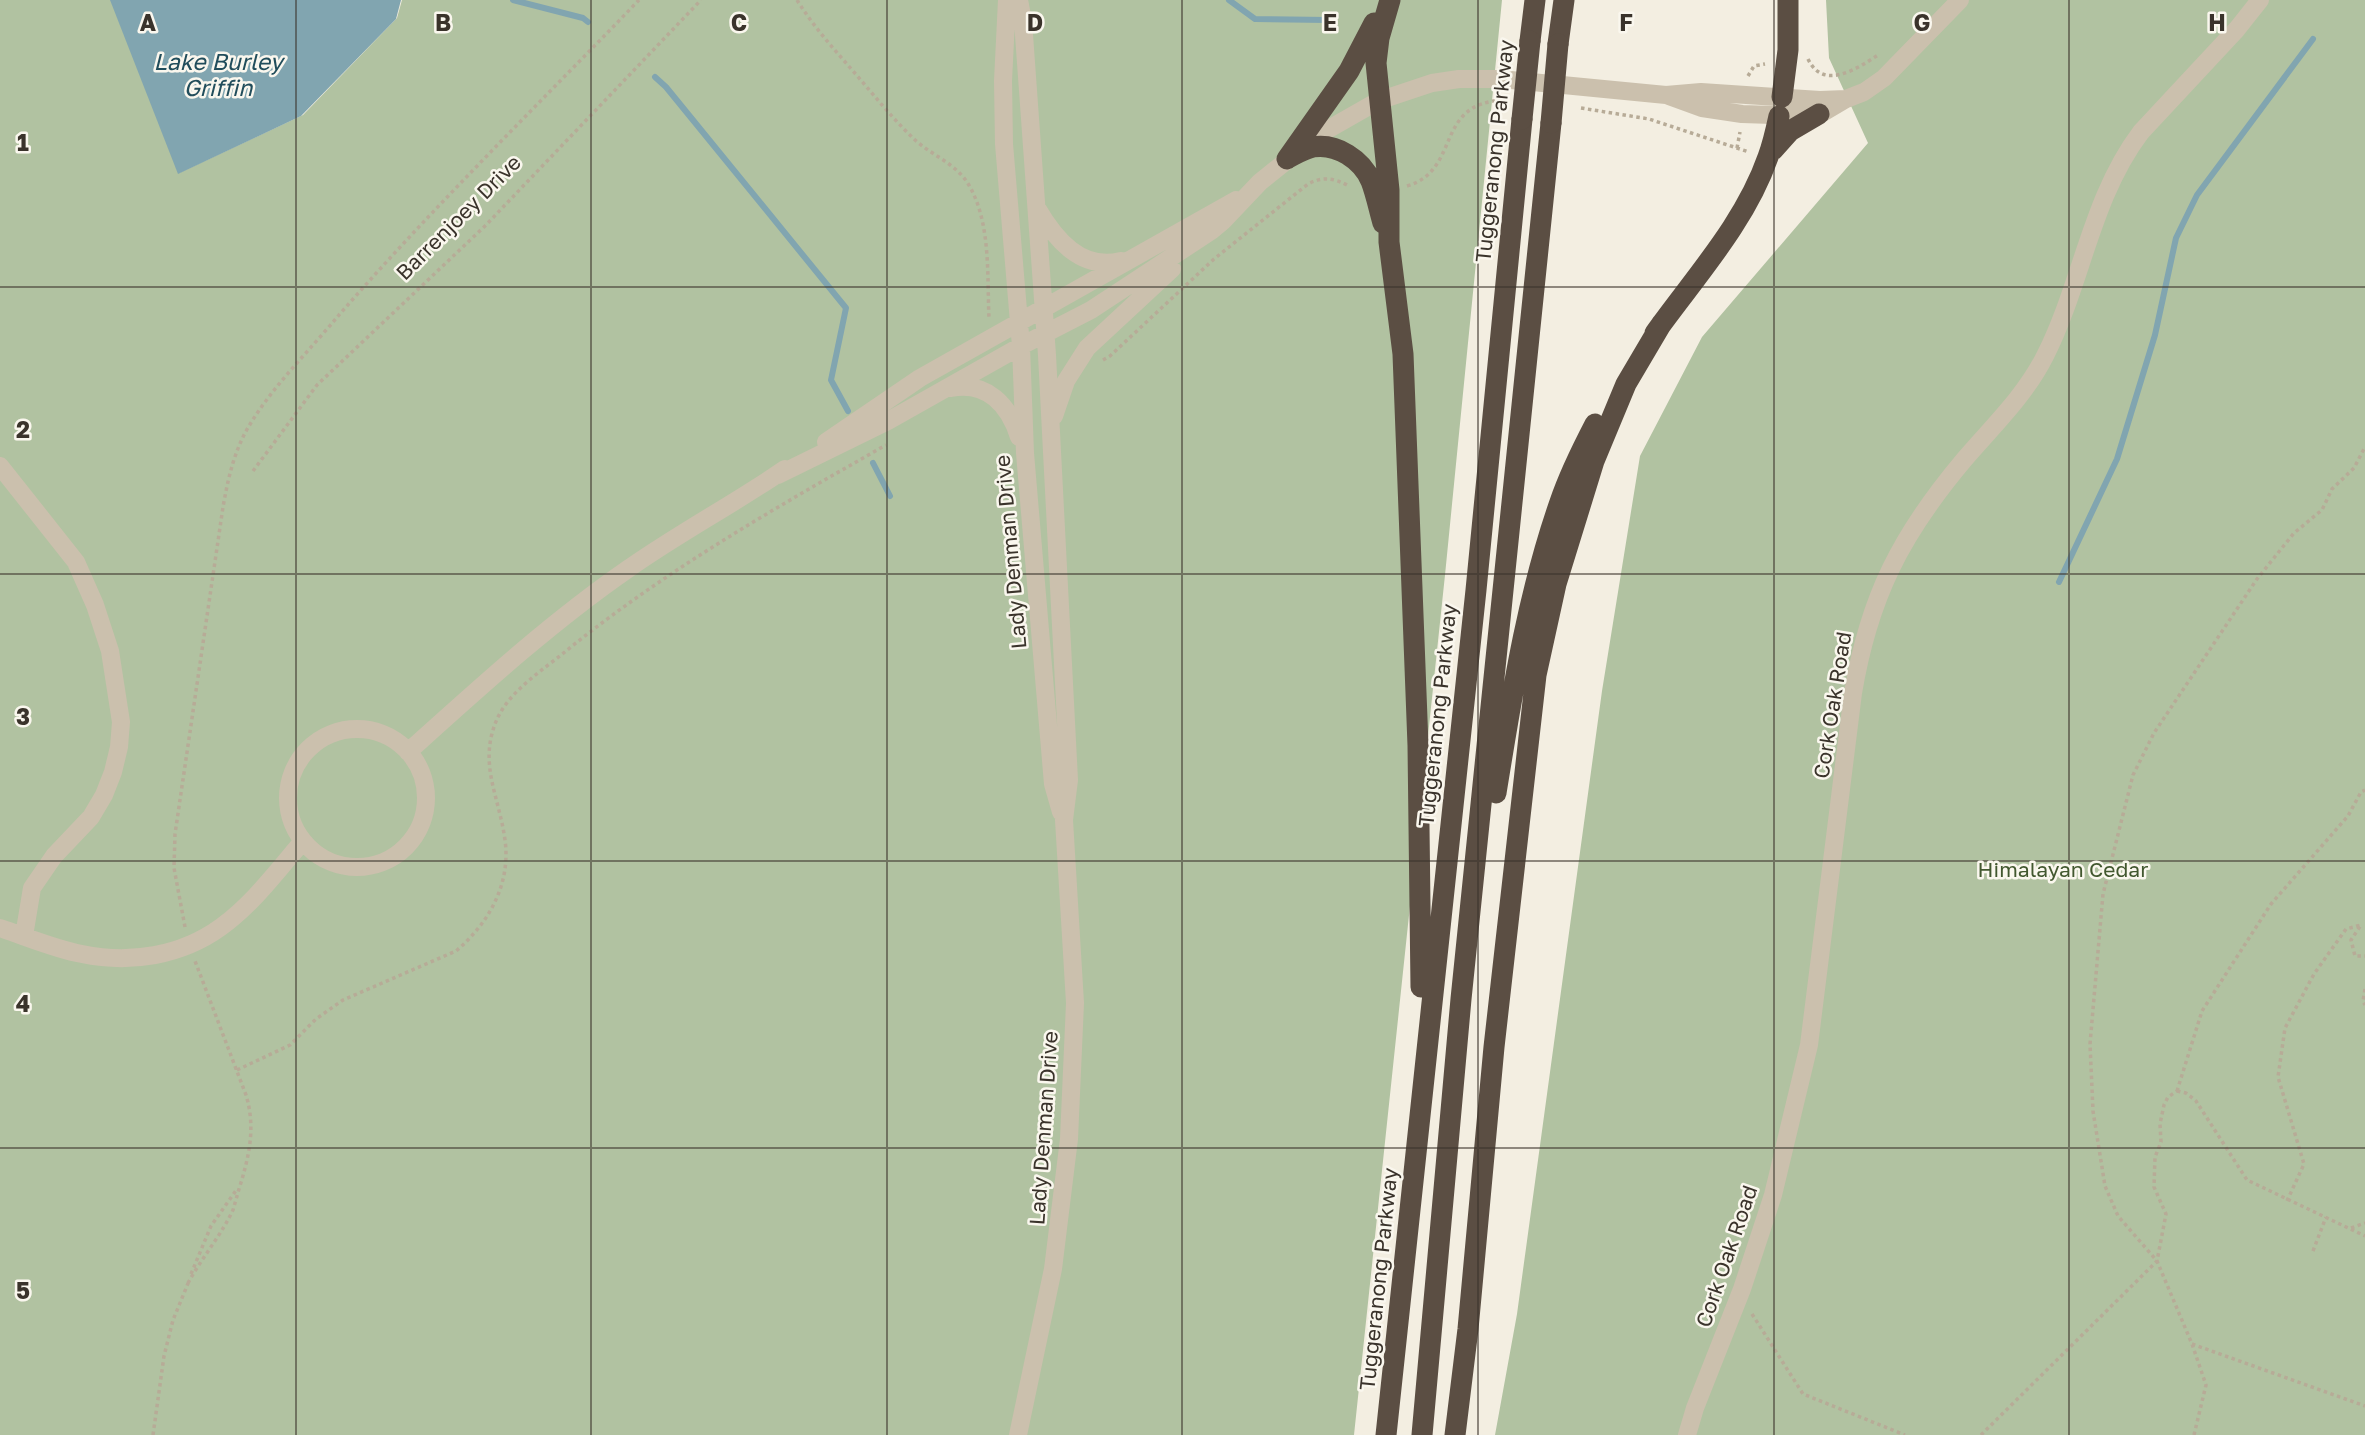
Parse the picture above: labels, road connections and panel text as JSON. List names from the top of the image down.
{
  "streets": {
    "highway": ["Tuggeranong Parkway"],
    "street": ["Lady Denman Drive", "Cork Oak Road"],
    "path": ["Barrenjoey Drive"]
  },
  "water": ["Lake Burley Griffin"],
  "parks": ["Himalayan Cedar"],
  "grid": {
    "columns": [
      "A",
      "B",
      "C",
      "D",
      "E",
      "F",
      "G",
      "H"
    ],
    "rows": [
      "1",
      "2",
      "3",
      "4",
      "5"
    ]
  }
}
